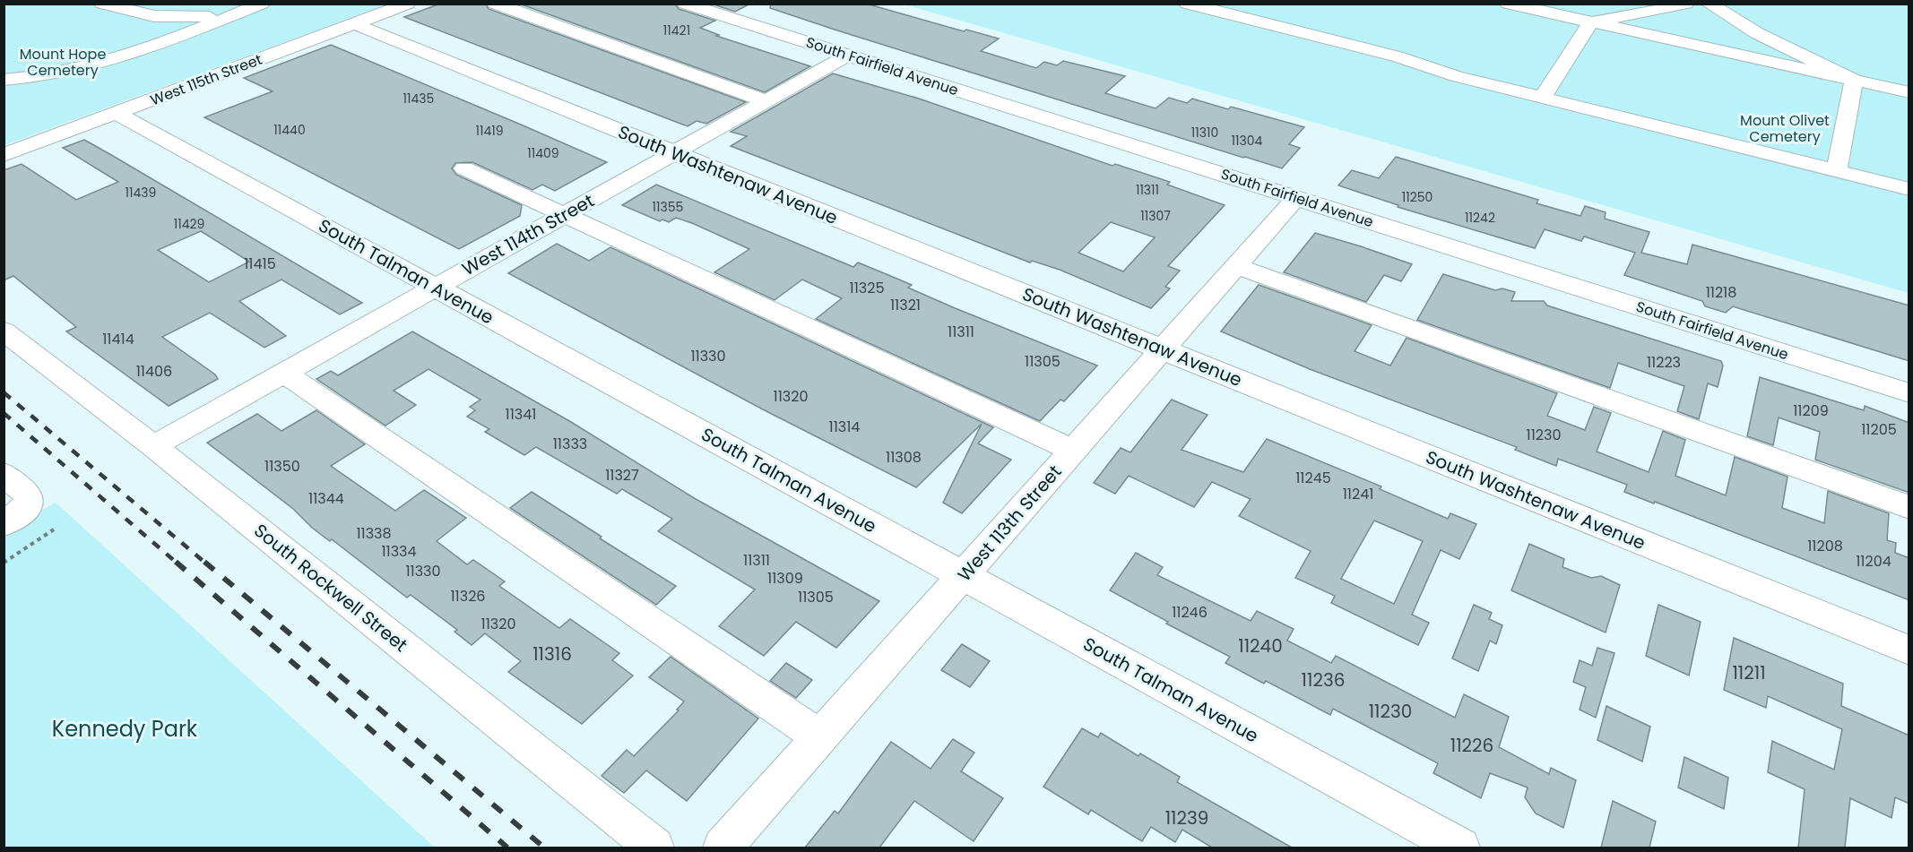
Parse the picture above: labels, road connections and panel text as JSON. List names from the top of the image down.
{
  "streets": {
    "street": [
      "South Fairfield Avenue",
      "West 115th Street",
      "South Washtenaw Avenue",
      "West 114th Street",
      "South Talman Avenue",
      "West 113th Street",
      "South Rockwell Street"
    ]
  },
  "crossings": [
    ["South Fairfield Avenue", "West 114th Street"],
    ["South Fairfield Avenue", "West 113th Street"],
    ["West 115th Street", "South Washtenaw Avenue"],
    ["West 115th Street", "South Talman Avenue"],
    ["South Washtenaw Avenue", "West 114th Street"],
    ["South Washtenaw Avenue", "West 113th Street"],
    ["West 114th Street", "South Talman Avenue"],
    ["West 114th Street", "South Rockwell Street"],
    ["South Talman Avenue", "West 113th Street"]
  ],
  "parks": ["Mount Hope Cemetery", "Mount Olivet Cemetery", "Kennedy Park"],
  "house_numbers": [
    "11421",
    "11435",
    "11440",
    "11419",
    "11310",
    "11304",
    "11409",
    "11311",
    "11439",
    "11250",
    "11355",
    "11307",
    "11242",
    "11429",
    "11415",
    "11325",
    "11218",
    "11321",
    "11311",
    "11414",
    "11330",
    "11305",
    "11223",
    "11406",
    "11320",
    "11209",
    "11341",
    "11314",
    "11205",
    "11230",
    "11333",
    "11308",
    "11350",
    "11327",
    "11245",
    "11241",
    "11344",
    "11338",
    "11208",
    "11334",
    "11311",
    "11204",
    "11330",
    "11309",
    "11326",
    "11305",
    "11246",
    "11320",
    "11240",
    "11316",
    "11211",
    "11236",
    "11230",
    "11226",
    "11239"
  ]
}
